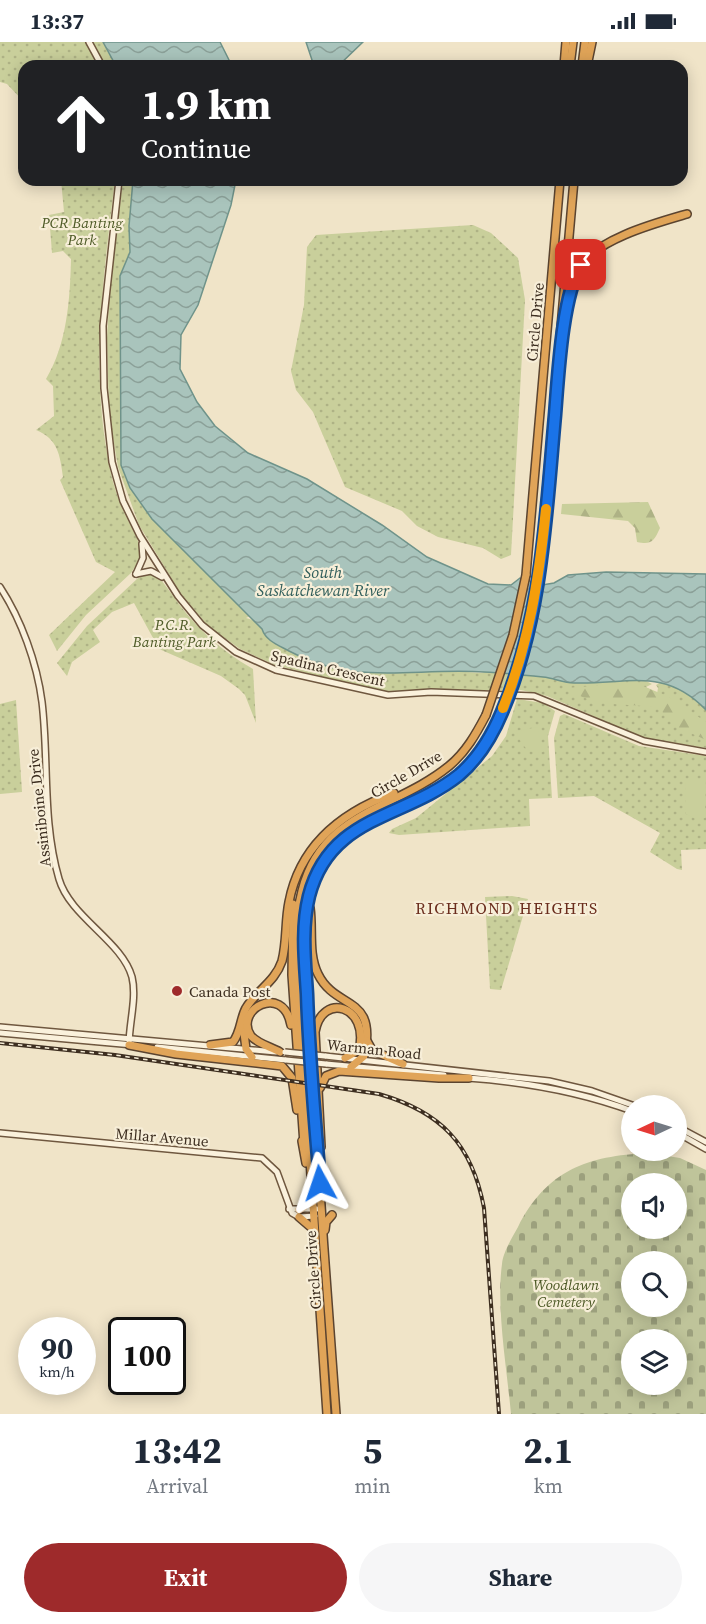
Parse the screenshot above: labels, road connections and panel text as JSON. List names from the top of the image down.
{
  "streets": {
    "highway": ["Circle Drive"],
    "street": [
      "Spadina Crescent",
      "Assiniboine Drive",
      "Warman Road",
      "Millar Avenue"
    ]
  },
  "crossings": [
    ["Assiniboine Drive", "Warman Road"]
  ],
  "districts": ["RICHMOND HEIGHTS"],
  "water": ["South Saskatchewan River"],
  "parks": ["PCR Banting Park", "P.C.R. Banting Park", "Woodlawn Cemetery"],
  "places": ["Canada Post"],
  "north": "left",
  "page": {
    "status": "13:37",
    "turn": ["1.9 km", "Continue"],
    "speed": "90 km/h",
    "limit": "100",
    "eta": [
      "13:42",
      "Arrival",
      "5",
      "min",
      "2.1",
      "km"
    ],
    "buttons": ["Exit", "Share"]
  }
}
